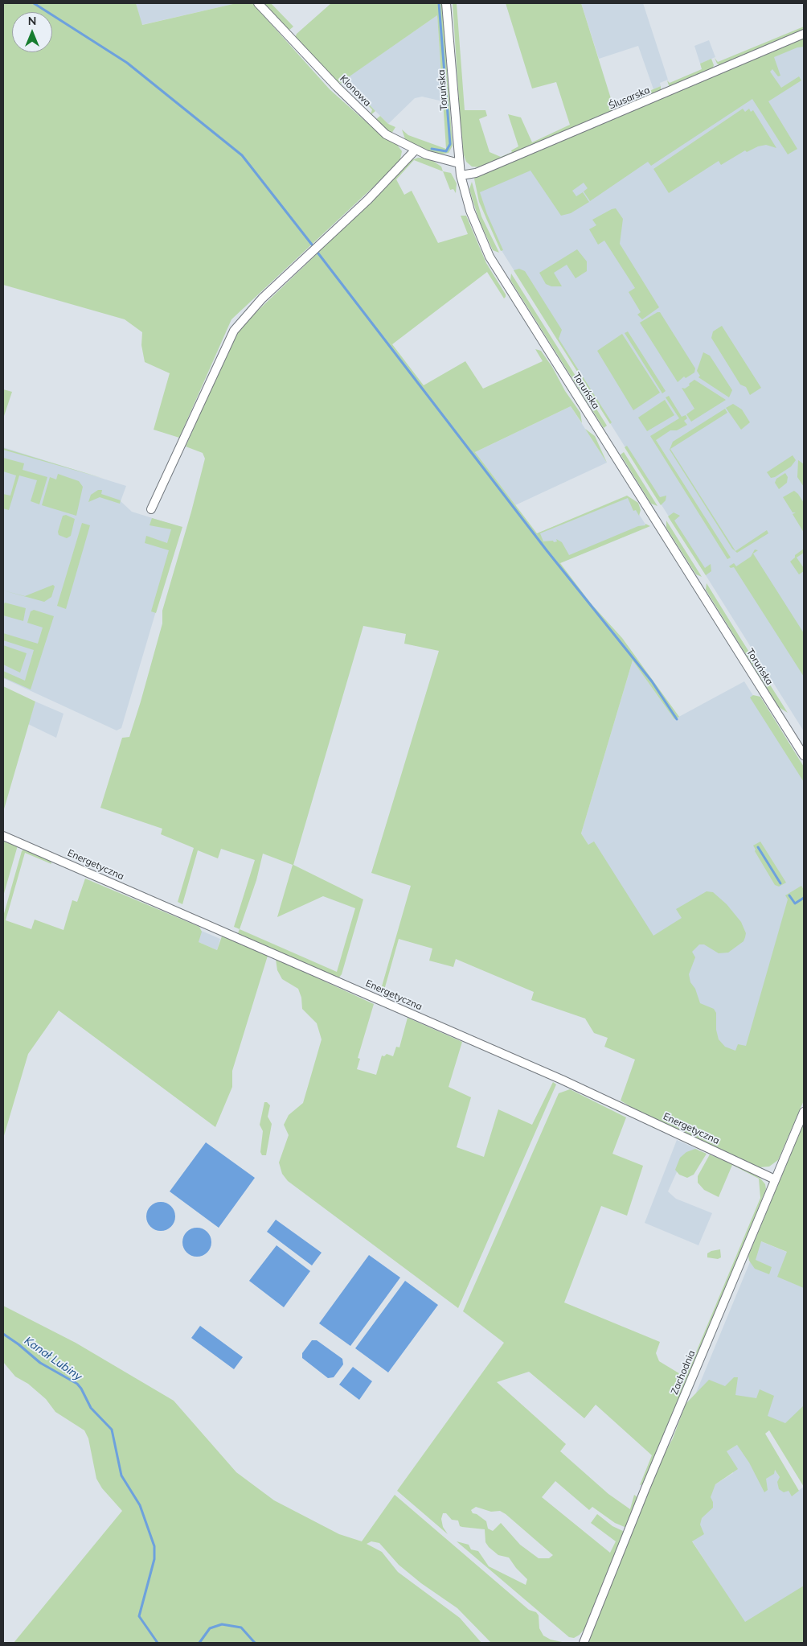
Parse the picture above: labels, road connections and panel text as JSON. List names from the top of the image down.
{
  "streets": {
    "street": [
      "Toruńska",
      "Klonowa",
      "Ślusarska",
      "Energetyczna",
      "Zachodnia"
    ]
  },
  "crossings": [
    ["Toruńska", "Klonowa"],
    ["Toruńska", "Ślusarska"],
    ["Energetyczna", "Zachodnia"]
  ],
  "water": ["Kanał Lubiny"],
  "north": "top"
}
